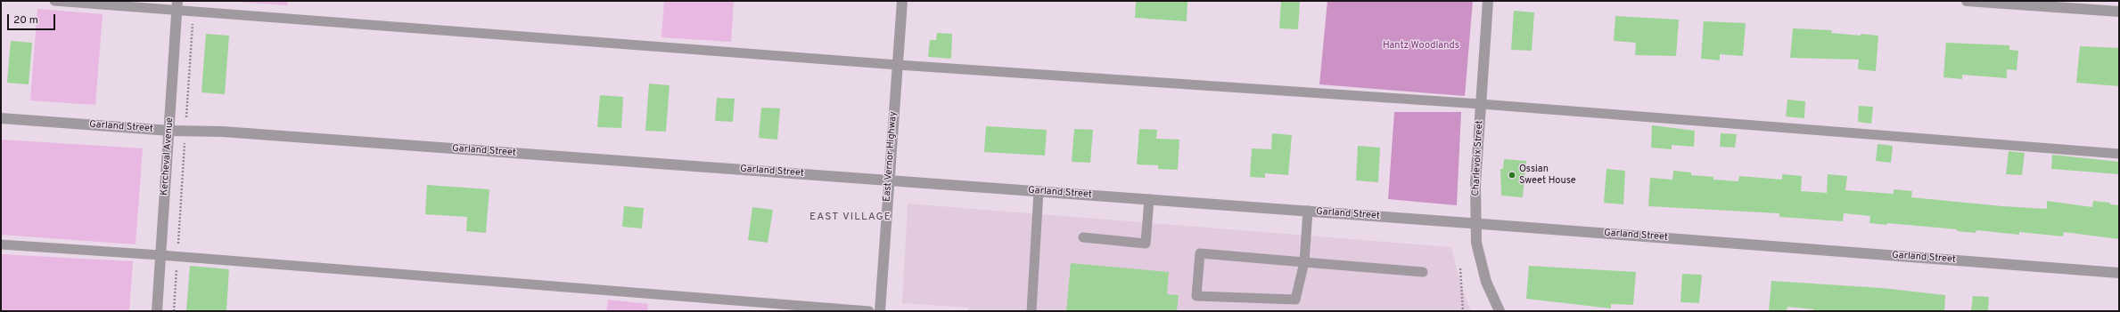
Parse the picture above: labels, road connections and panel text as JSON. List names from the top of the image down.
{
  "streets": {
    "street": [
      "Garland Street",
      "Kercheval Avenue",
      "East Vernor Highway",
      "Charlevoix Street"
    ]
  },
  "crossings": [
    ["Garland Street", "Kercheval Avenue"],
    ["Garland Street", "East Vernor Highway"],
    ["Garland Street", "Charlevoix Street"]
  ],
  "districts": ["EAST VILLAGE"],
  "parks": ["Hantz Woodlands"],
  "places": ["Ossian Sweet House"],
  "scale_bar": "20 m"
}
